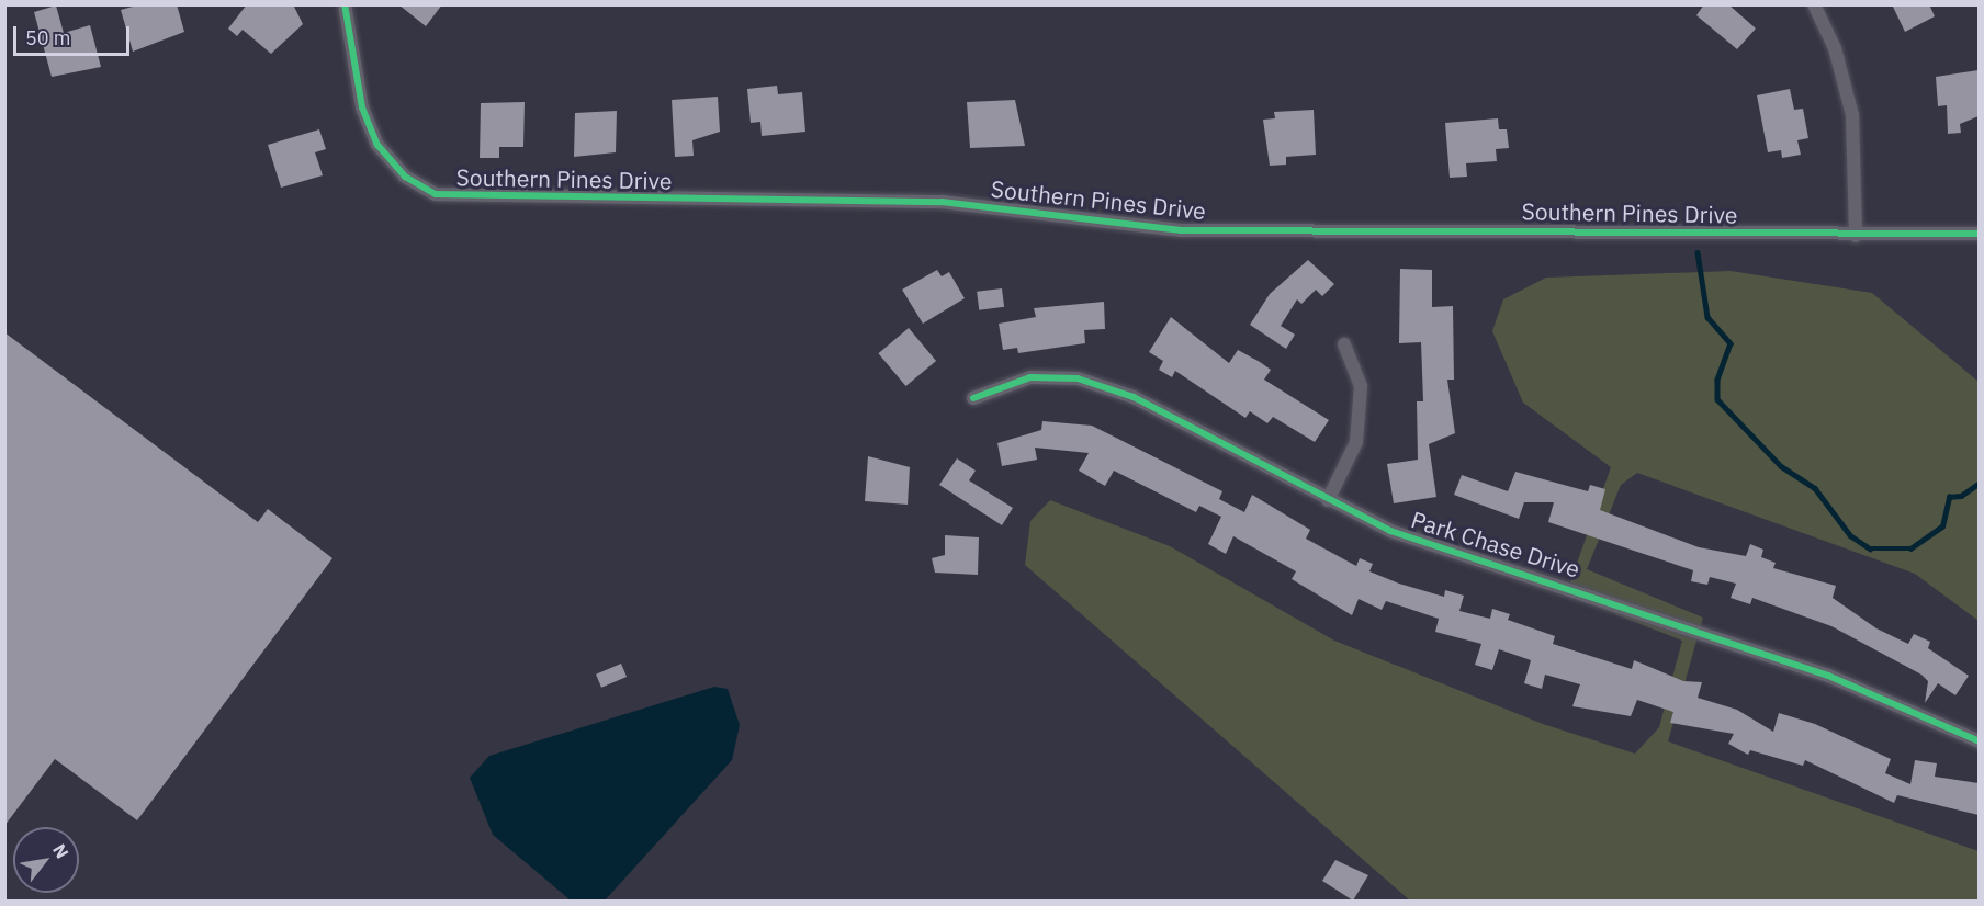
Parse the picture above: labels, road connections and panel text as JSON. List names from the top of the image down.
{
  "streets": {
    "street": ["Southern Pines Drive", "Park Chase Drive"]
  },
  "scale_bar": "50 m",
  "north": "top right"
}
